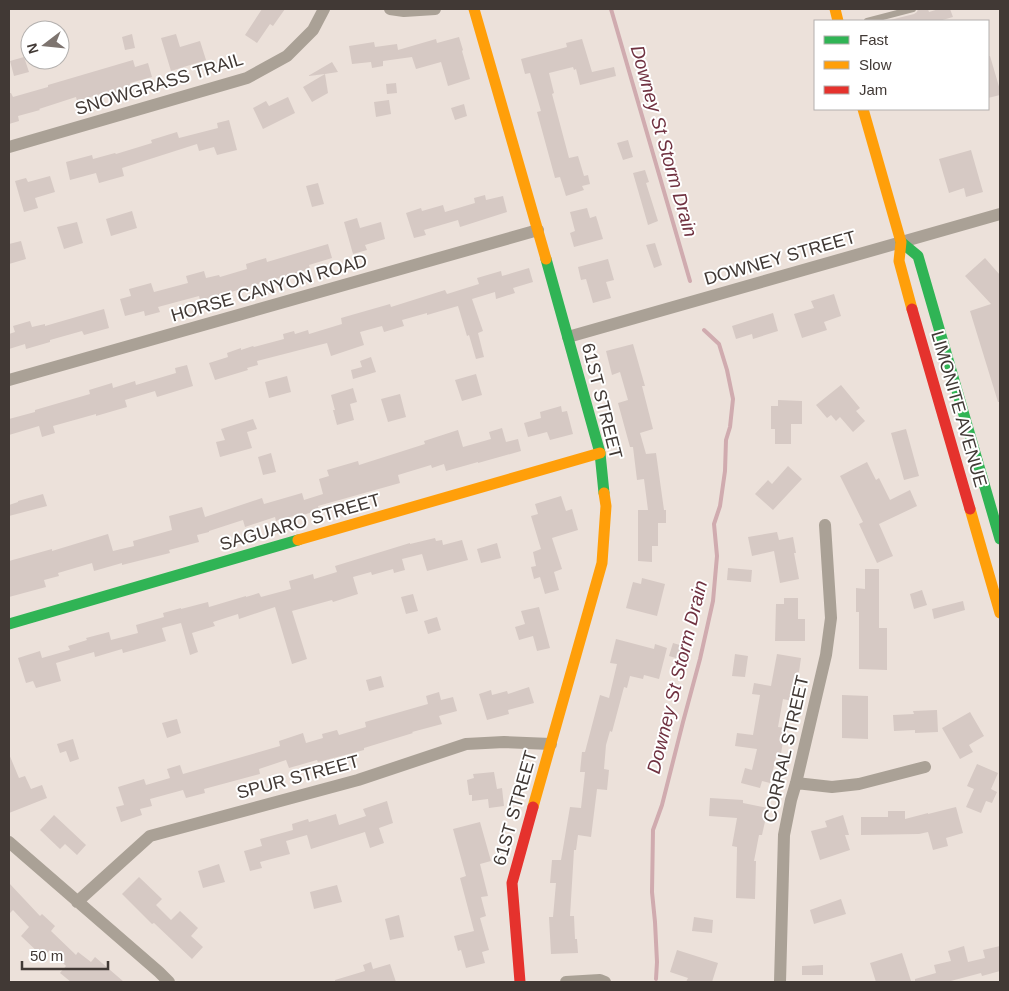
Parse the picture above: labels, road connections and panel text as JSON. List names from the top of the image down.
{
  "streets": {
    "street": [
      "SNOWGRASS TRAIL",
      "DOWNEY STREET",
      "HORSE CANYON ROAD",
      "61ST STREET",
      "LIMONITE AVENUE",
      "SAGUARO STREET",
      "CORRAL STREET",
      "SPUR STREET"
    ]
  },
  "crossings": [
    ["DOWNEY STREET", "61ST STREET"],
    ["DOWNEY STREET", "LIMONITE AVENUE"],
    ["HORSE CANYON ROAD", "61ST STREET"],
    ["61ST STREET", "SAGUARO STREET"],
    ["61ST STREET", "SPUR STREET"]
  ],
  "water": ["Downey St Storm Drain"],
  "legend": ["Fast", "Slow", "Jam"],
  "scale_bar": "50 m",
  "north": "left"
}
